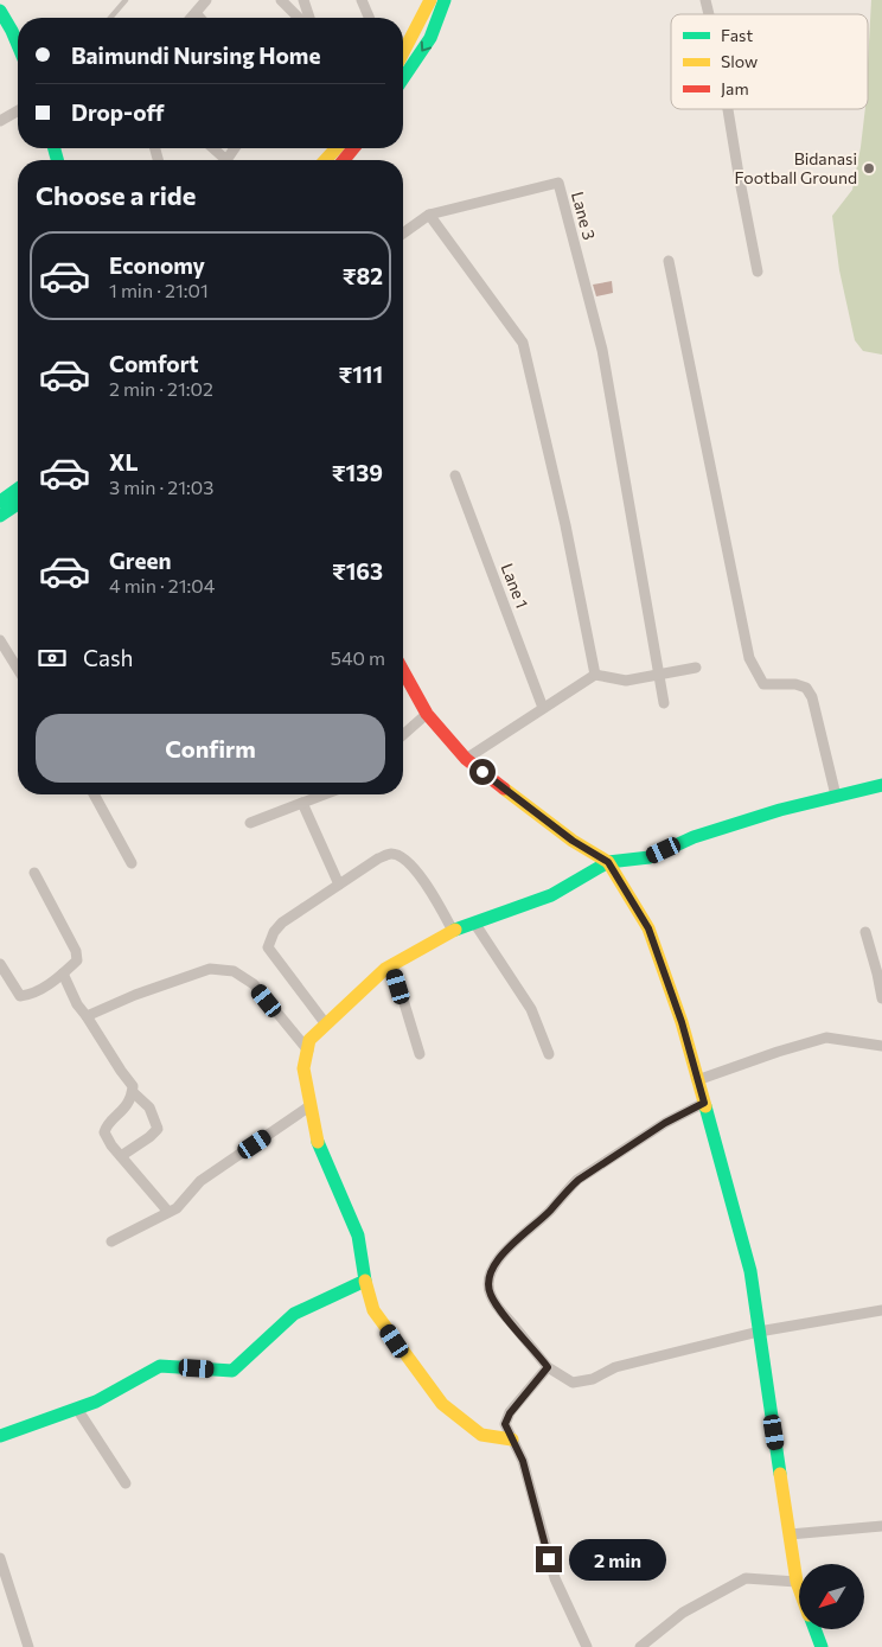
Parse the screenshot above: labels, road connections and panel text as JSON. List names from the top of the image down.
{
  "streets": {
    "street": ["Lane 3", "Lane 1"]
  },
  "places": ["Bidanasi Football Ground"],
  "legend": ["Fast", "Slow", "Jam"],
  "north": "bottom left",
  "page": {
    "banner": ["Baimundi Nursing Home", "Drop-off"],
    "heading": "Choose a ride",
    "list": [
      {
        "name": "Economy",
        "note": "1 min · 21:01",
        "value": "₹82"
      },
      {
        "name": "Comfort",
        "note": "2 min · 21:02",
        "value": "₹111"
      },
      {
        "name": "XL",
        "note": "3 min · 21:03",
        "value": "₹139"
      },
      {
        "name": "Green",
        "note": "4 min · 21:04",
        "value": "₹163"
      }
    ],
    "pay": ["Cash", "540 m"],
    "buttons": "Confirm",
    "bubble": "2 min"
  }
}
